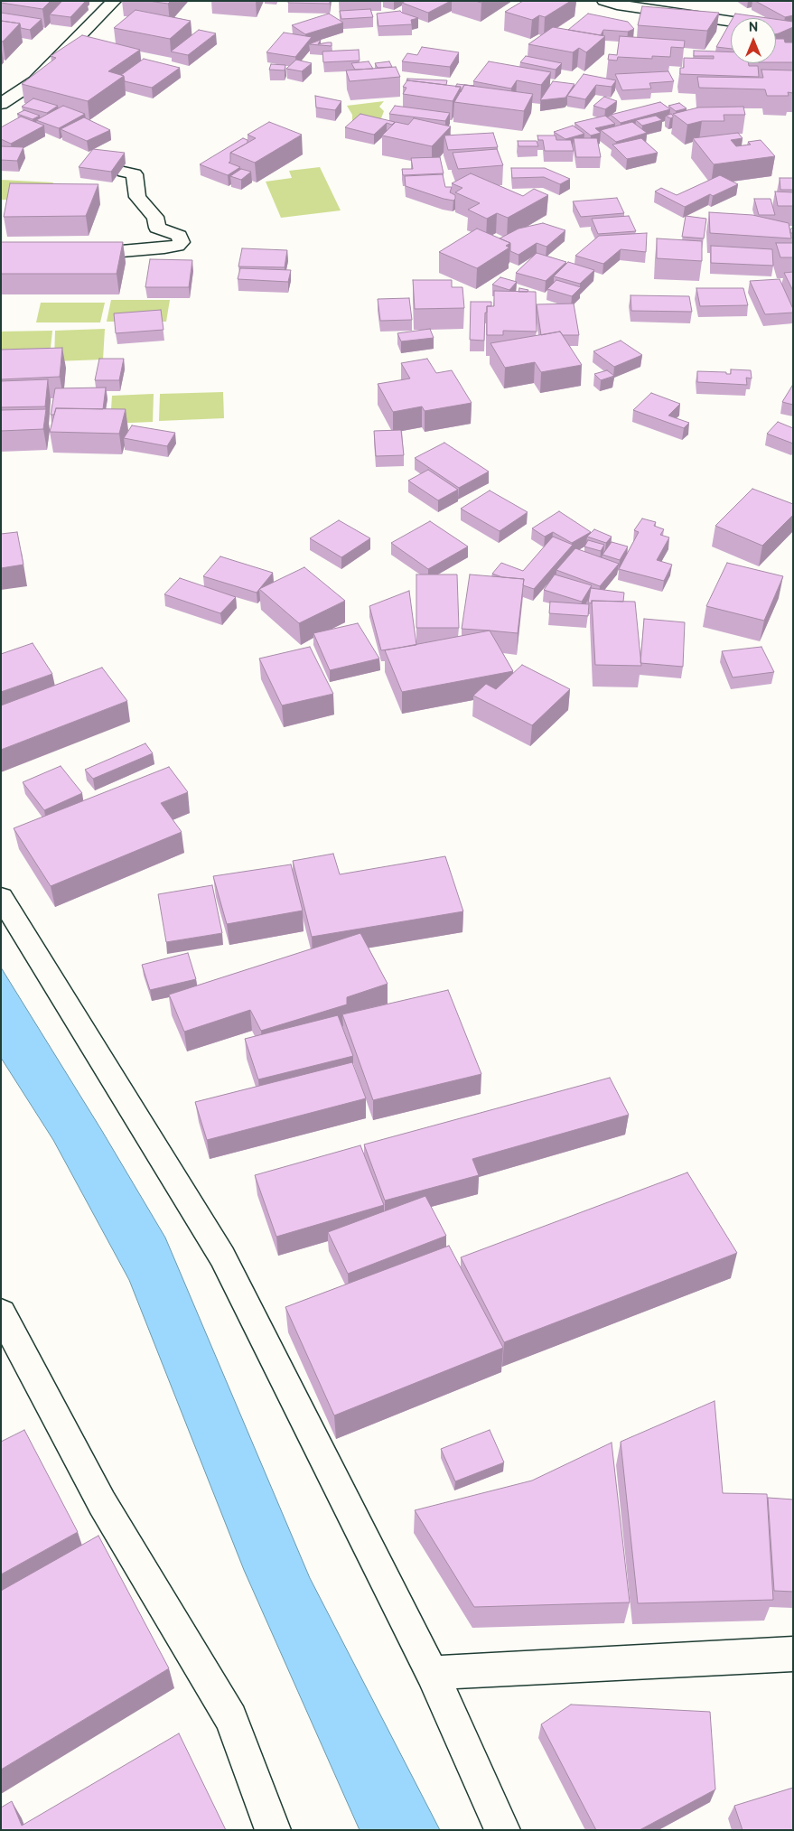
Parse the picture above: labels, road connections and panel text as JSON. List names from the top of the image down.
{
  "north": "top"
}
